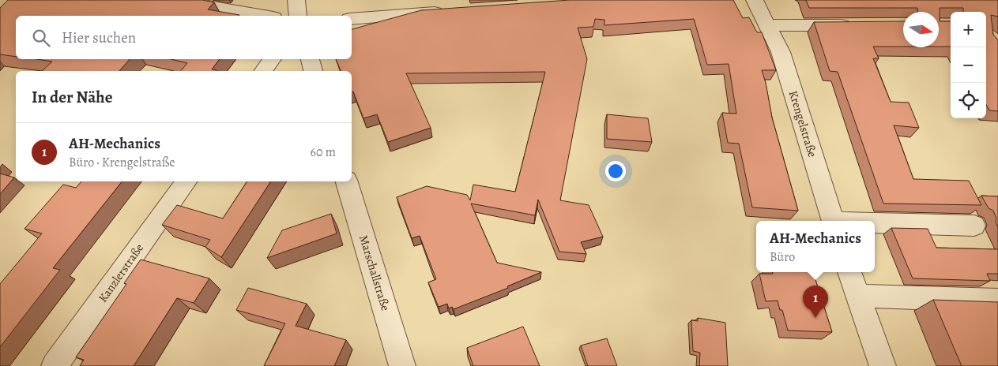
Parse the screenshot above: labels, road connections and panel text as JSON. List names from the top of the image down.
{
  "streets": {
    "street": ["Krengelstraße", "Kanzlerstraße", "Marschallstraße"]
  },
  "north": "right",
  "page": {
    "map_buttons": ["+", "−"],
    "search": "Hier suchen",
    "heading": "In der Nähe",
    "list": [
      {
        "mark": "1",
        "name": "AH-Mechanics",
        "note": "Büro · Krengelstraße",
        "value": "60 m"
      }
    ],
    "popup": ["AH-Mechanics", "Büro"],
    "pins": "1"
  }
}
